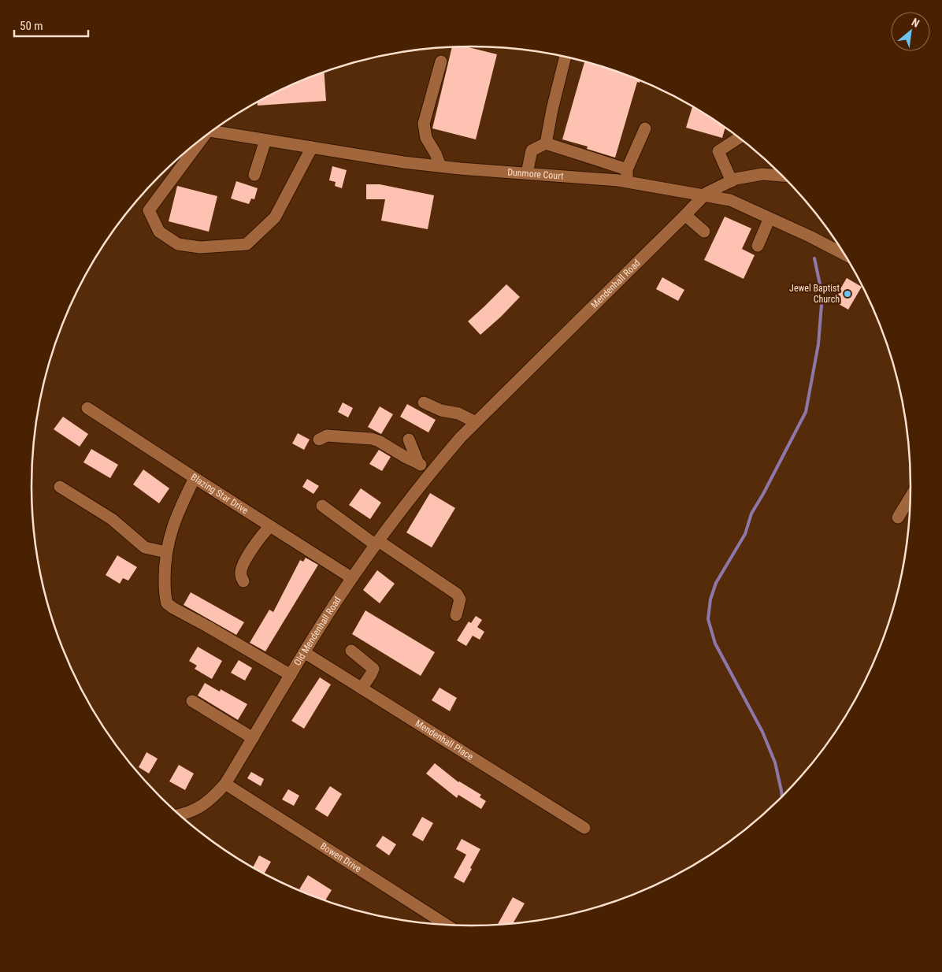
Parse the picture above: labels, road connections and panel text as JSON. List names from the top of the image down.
{
  "streets": {
    "street": [
      "Dunmore Court",
      "Mendenhall Road",
      "Blazing Star Drive",
      "Old Mendenhall Road",
      "Mendenhall Place",
      "Bowen Drive"
    ]
  },
  "crossings": [
    ["Dunmore Court", "Mendenhall Road"],
    ["Mendenhall Road", "Old Mendenhall Road"],
    ["Blazing Star Drive", "Old Mendenhall Road"],
    ["Old Mendenhall Road", "Mendenhall Place"],
    ["Old Mendenhall Road", "Bowen Drive"]
  ],
  "places": ["Jewel Baptist Church"],
  "scale_bar": "50 m",
  "north": "top right"
}
